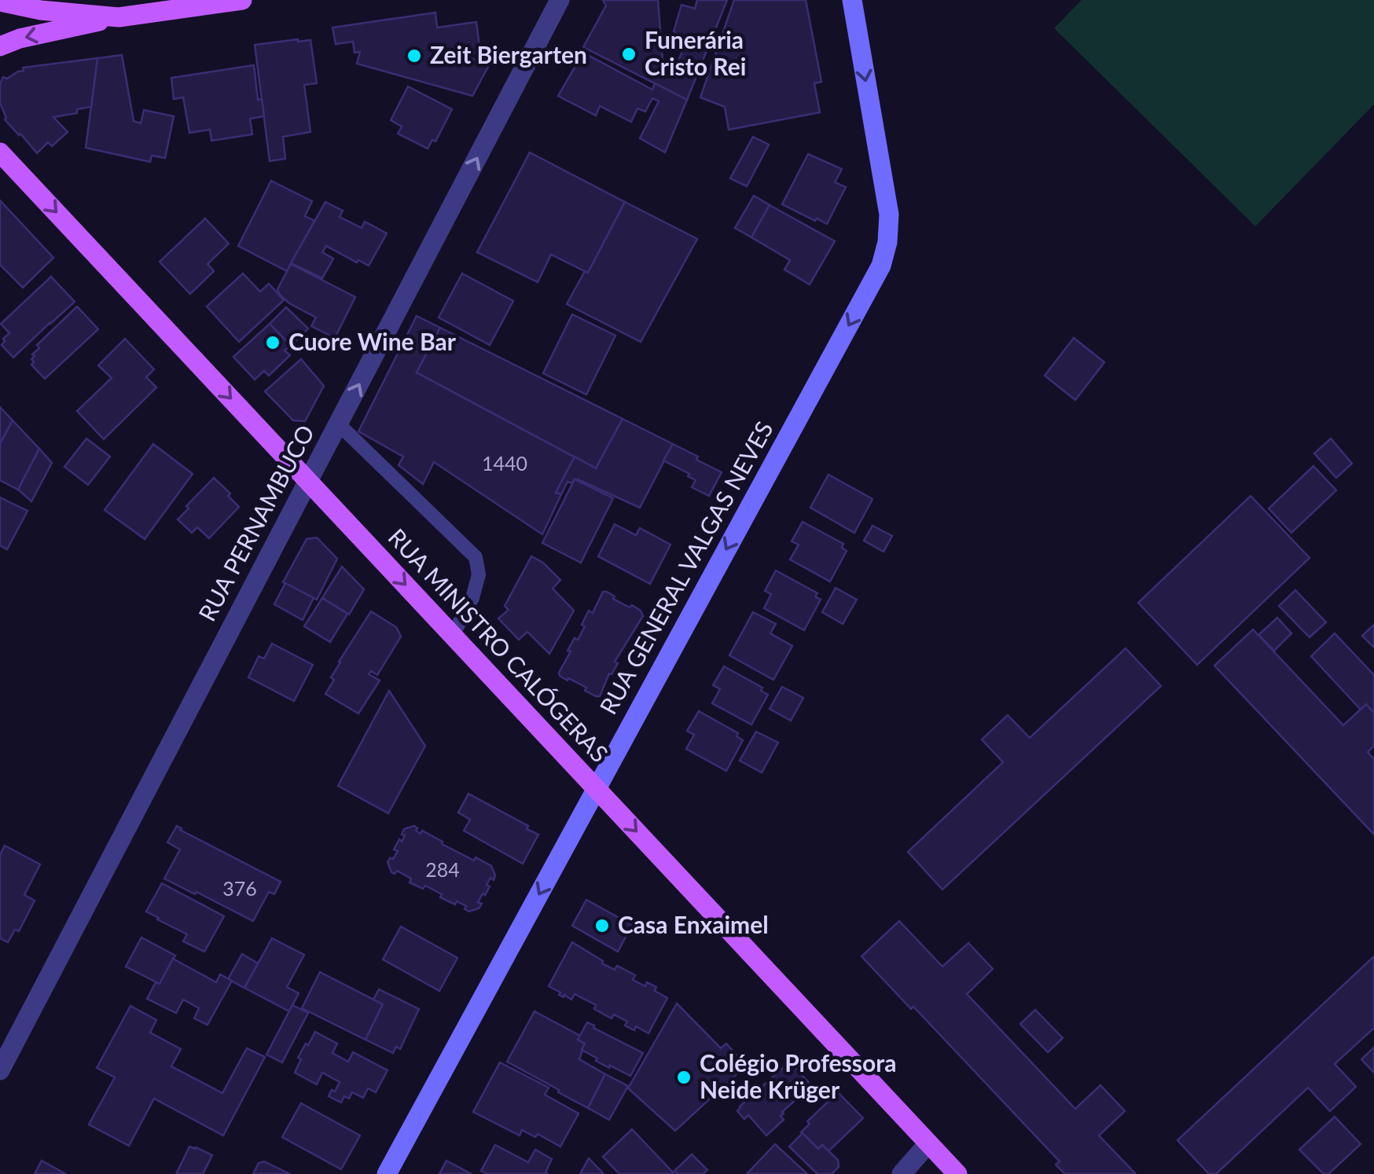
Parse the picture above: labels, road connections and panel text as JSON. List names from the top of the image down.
{
  "streets": {
    "main road": ["RUA GENERAL VALGAS NEVES", "RUA MINISTRO CALÓGERAS"],
    "street": ["RUA PERNAMBUCO"]
  },
  "crossings": [
    ["RUA PERNAMBUCO", "RUA MINISTRO CALÓGERAS"],
    ["RUA GENERAL VALGAS NEVES", "RUA MINISTRO CALÓGERAS"]
  ],
  "one_way": ["RUA PERNAMBUCO", "RUA GENERAL VALGAS NEVES", "RUA MINISTRO CALÓGERAS"],
  "places": [
    "Funerária Cristo Rei",
    "Zeit Biergarten",
    "Cuore Wine Bar",
    "Casa Enxaimel",
    "Colégio Professora Neide Krüger"
  ],
  "house_numbers": ["1440", "284", "376"]
}
